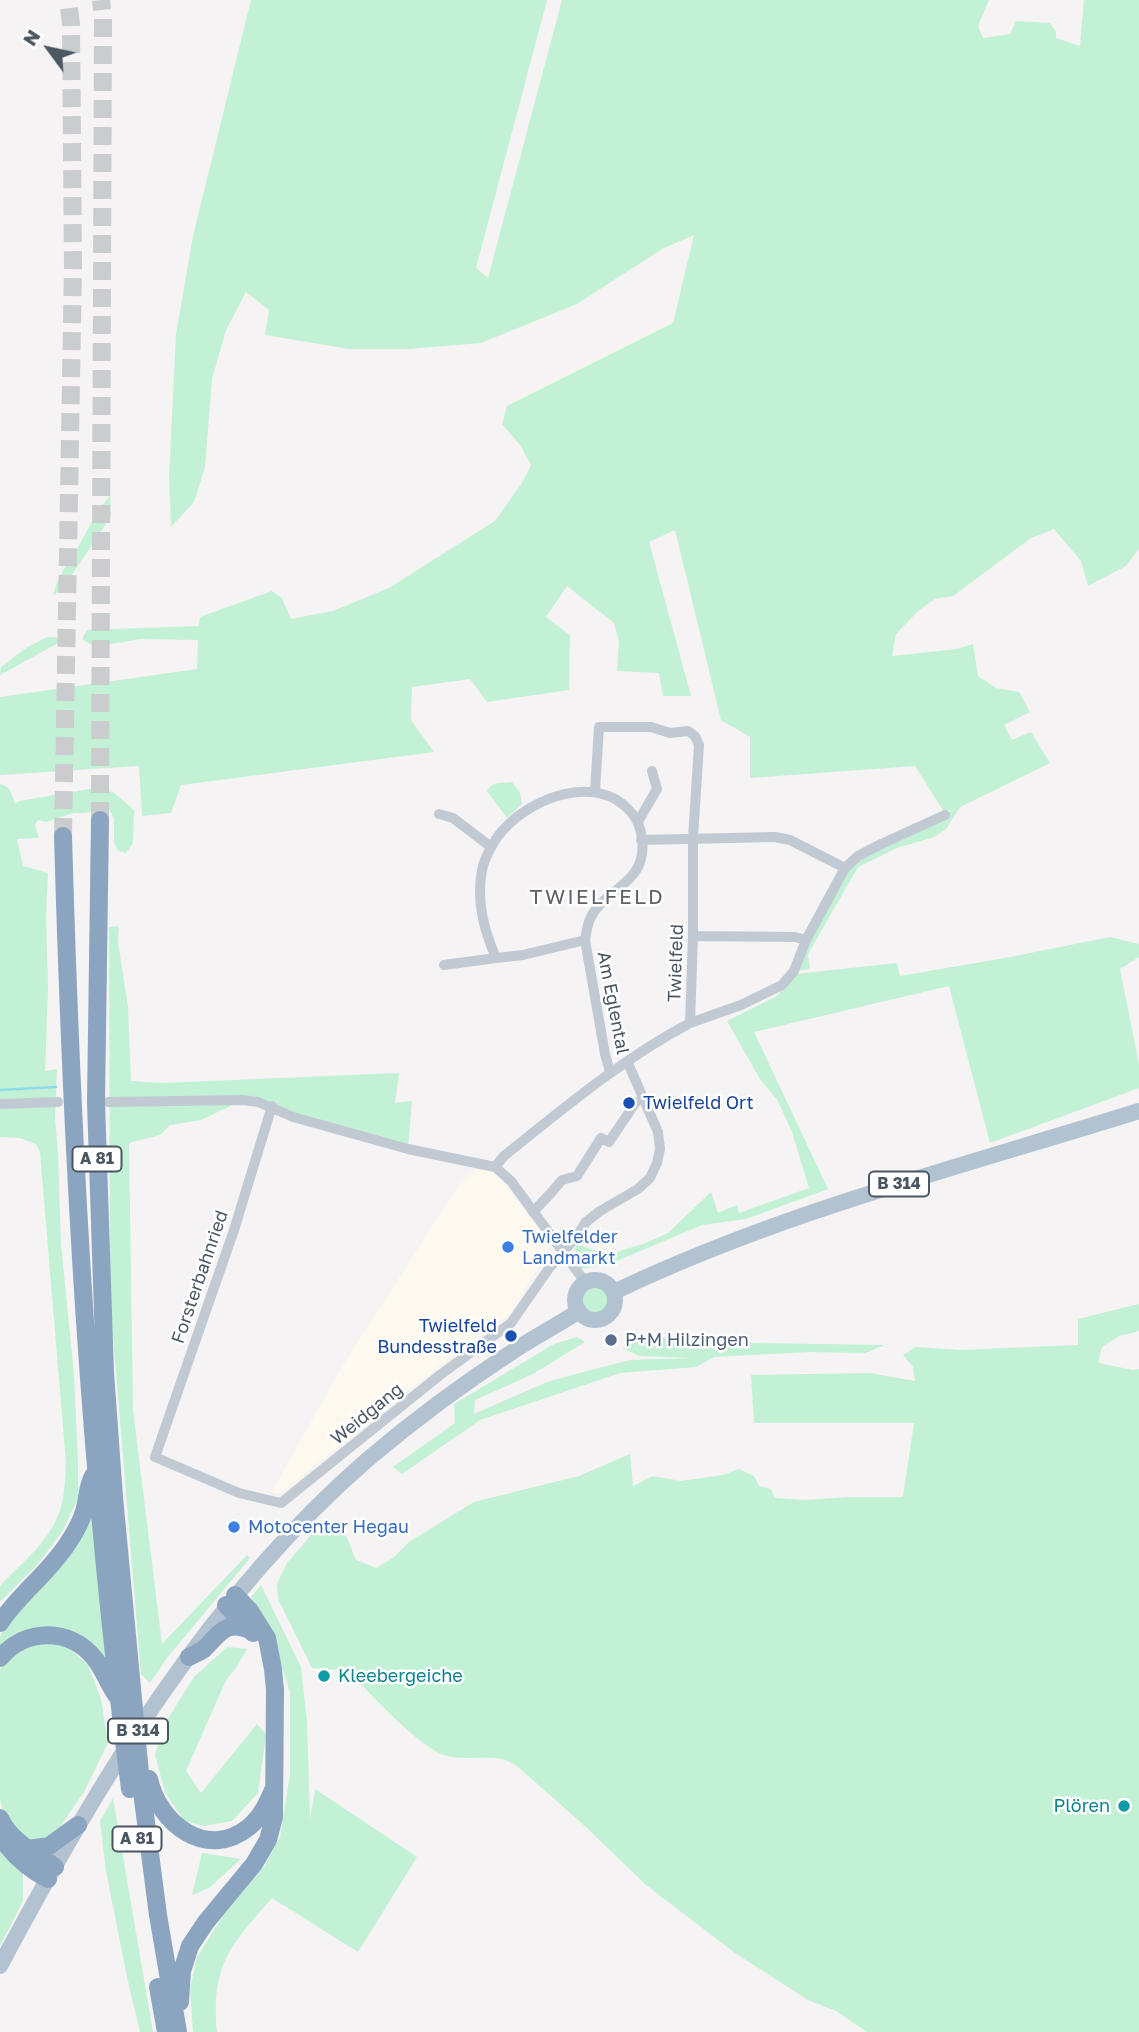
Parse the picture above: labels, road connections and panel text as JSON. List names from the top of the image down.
{
  "streets": {
    "highway": ["A 81"],
    "main road": ["B 314"],
    "street": [
      "Twielfeld",
      "Am Eglental",
      "Forsterbahnried",
      "Weidgang"
    ]
  },
  "crossings": [
    ["Twielfeld", "Am Eglental"],
    ["Am Eglental", "Weidgang"],
    ["Forsterbahnried", "Weidgang"]
  ],
  "districts": ["TWIELFELD"],
  "places": [
    "Twielfeld Ort",
    "Twielfelder Landmarkt",
    "Twielfeld Bundesstraße",
    "P+M Hilzingen",
    "Motocenter Hegau",
    "Kleebergeiche",
    "Plören"
  ],
  "north": "top left"
}
